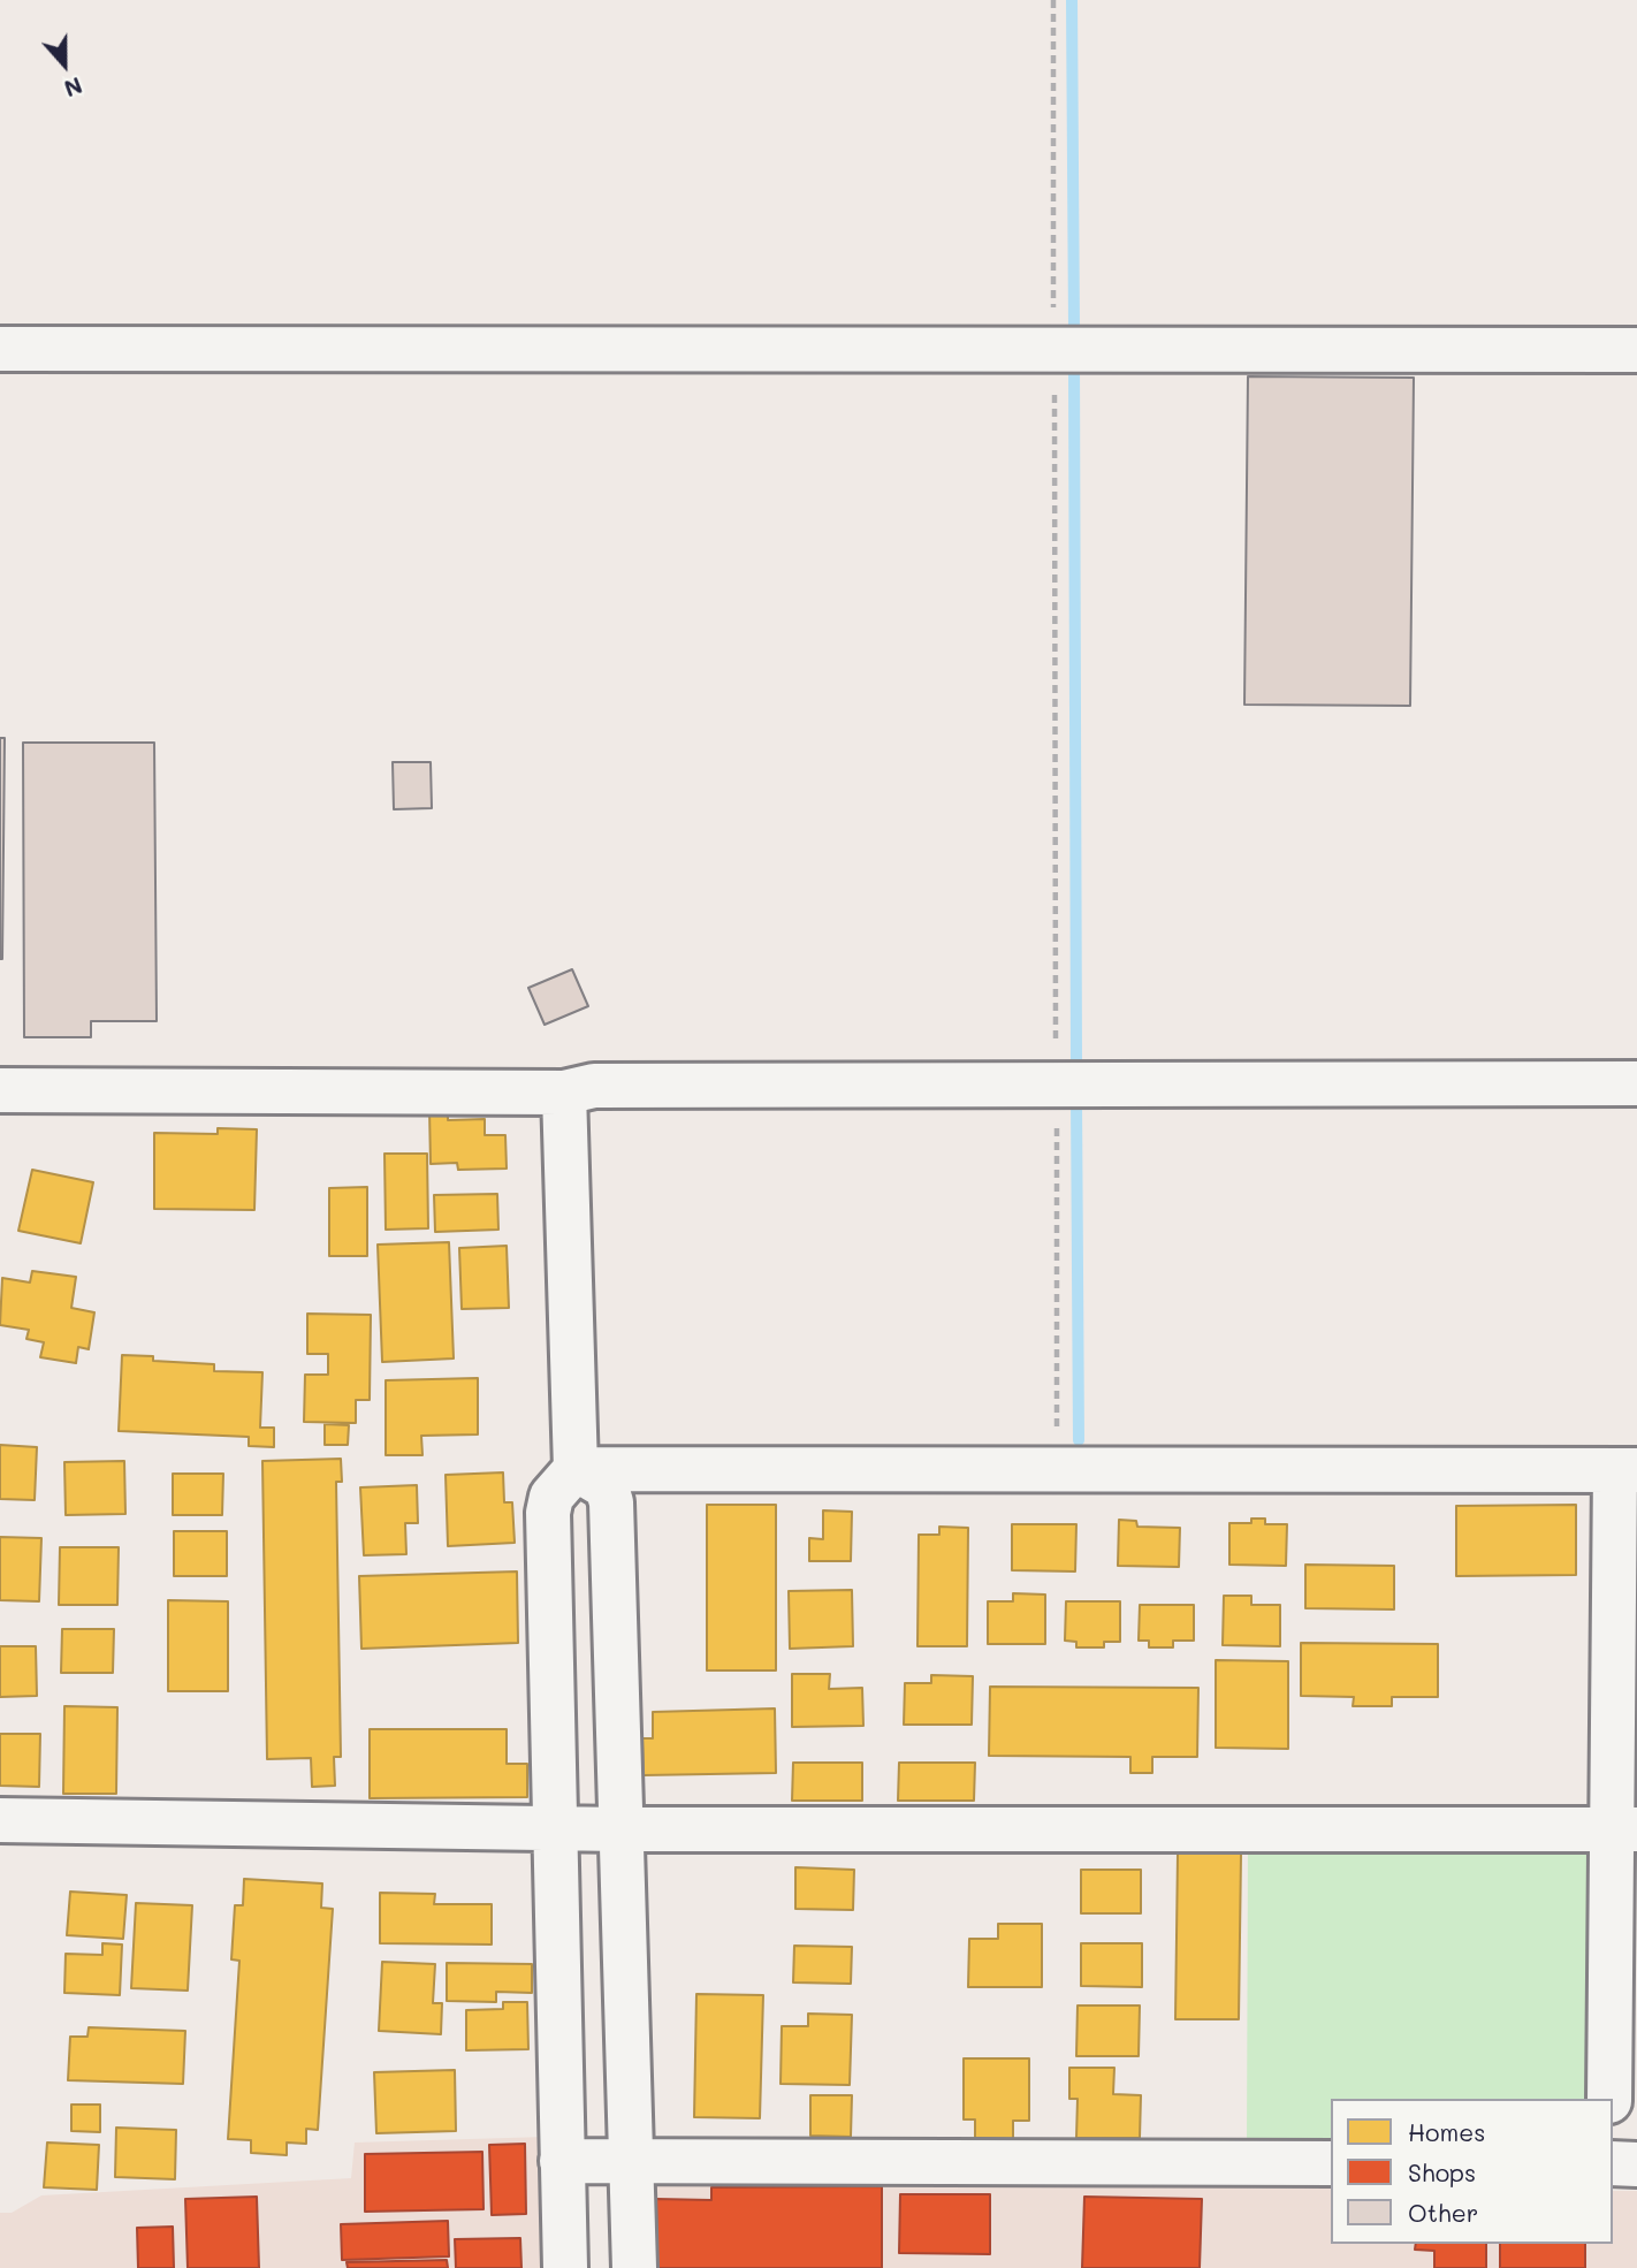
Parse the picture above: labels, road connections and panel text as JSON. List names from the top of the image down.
{
  "legend": ["Homes", "Shops", "Other"],
  "north": "bottom"
}
